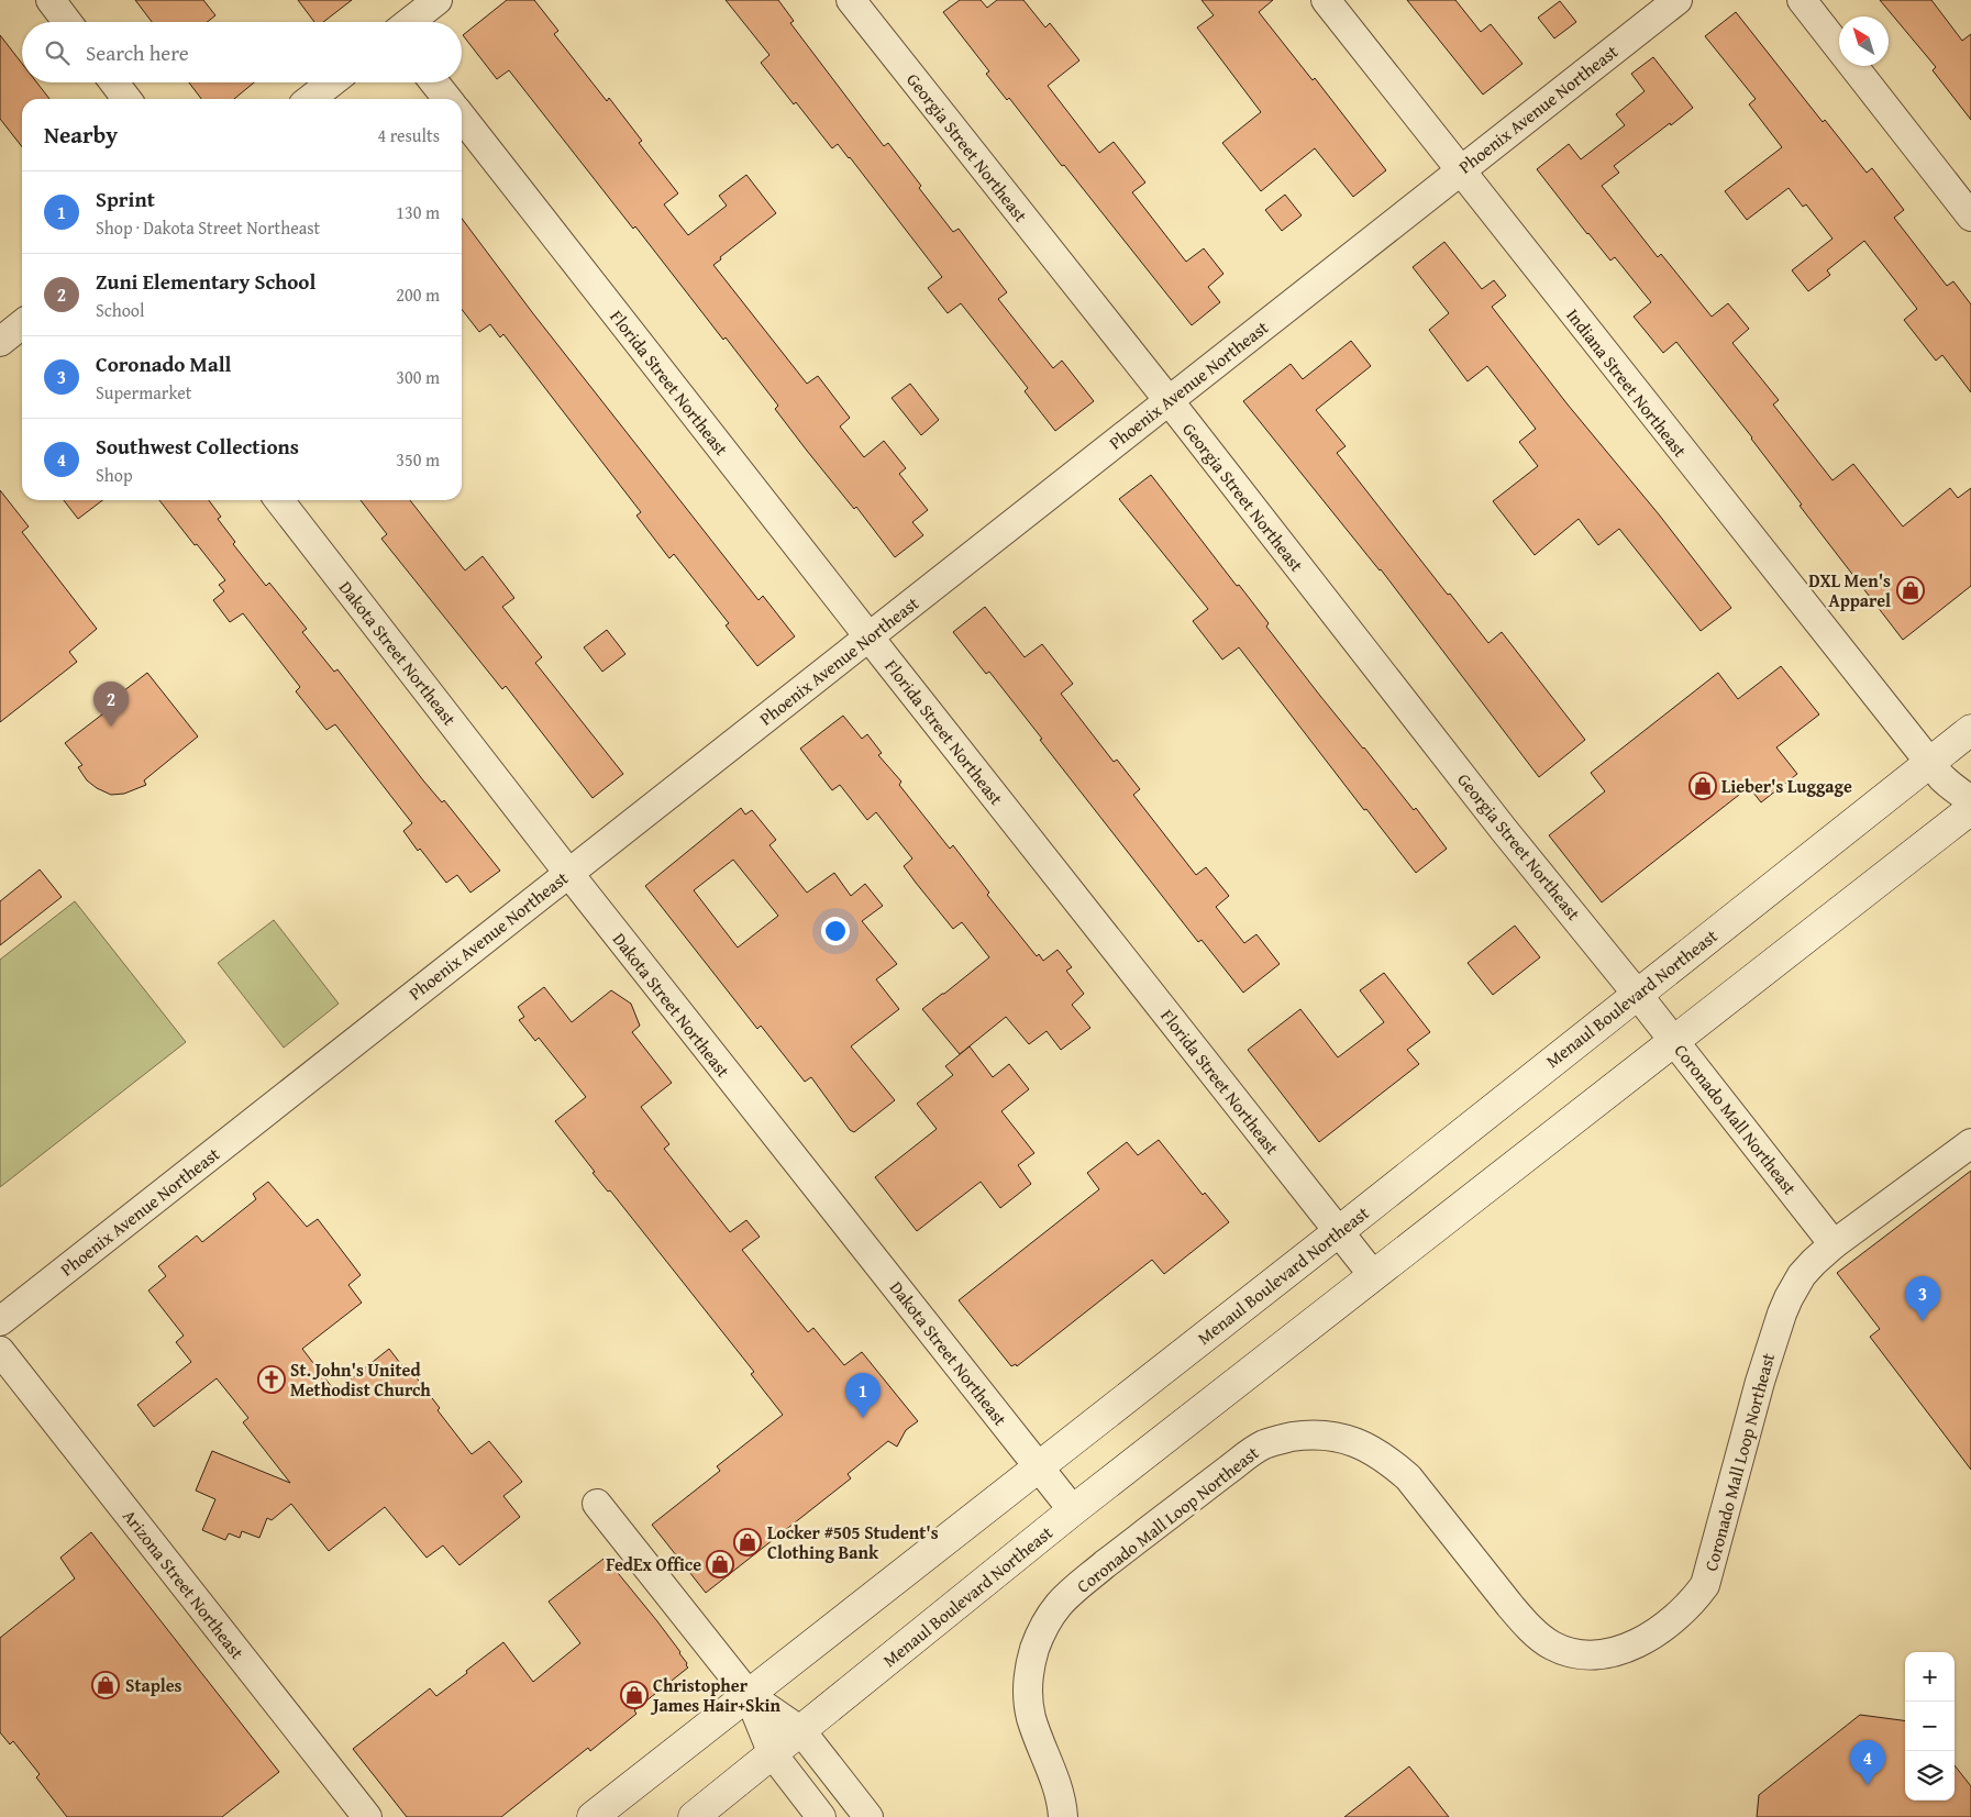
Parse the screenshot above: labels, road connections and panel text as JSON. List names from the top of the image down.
{
  "streets": {
    "main road": ["Menaul Boulevard Northeast"],
    "street": [
      "Phoenix Avenue Northeast",
      "Georgia Street Northeast",
      "Florida Street Northeast",
      "Indiana Street Northeast",
      "Dakota Street Northeast",
      "Coronado Mall Northeast",
      "Coronado Mall Loop Northeast",
      "Arizona Street Northeast"
    ]
  },
  "crossings": [
    ["Phoenix Avenue Northeast", "Georgia Street Northeast"],
    ["Phoenix Avenue Northeast", "Florida Street Northeast"],
    ["Phoenix Avenue Northeast", "Indiana Street Northeast"],
    ["Phoenix Avenue Northeast", "Dakota Street Northeast"],
    ["Georgia Street Northeast", "Menaul Boulevard Northeast"],
    ["Georgia Street Northeast", "Coronado Mall Northeast"],
    ["Florida Street Northeast", "Menaul Boulevard Northeast"],
    ["Indiana Street Northeast", "Menaul Boulevard Northeast"],
    ["Dakota Street Northeast", "Menaul Boulevard Northeast"],
    ["Menaul Boulevard Northeast", "Coronado Mall Northeast"],
    ["Coronado Mall Northeast", "Coronado Mall Loop Northeast"]
  ],
  "places": {
    "shop": [
      "DXL Men's Apparel",
      "Lieber's Luggage",
      "Locker #505 Student's Clothing Bank",
      "FedEx Office",
      "Staples",
      "Christopher James Hair+Skin"
    ],
    "church": ["St. John's United Methodist Church"]
  },
  "north": "top left",
  "page": {
    "search": "Search here",
    "heading": ["Nearby", "4 results"],
    "list": [
      {
        "mark": "1",
        "name": "Sprint",
        "note": "Shop · Dakota Street Northeast",
        "value": "130 m"
      },
      {
        "mark": "2",
        "name": "Zuni Elementary School",
        "note": "School",
        "value": "200 m"
      },
      {
        "mark": "3",
        "name": "Coronado Mall",
        "note": "Supermarket",
        "value": "300 m"
      },
      {
        "mark": "4",
        "name": "Southwest Collections",
        "note": "Shop",
        "value": "350 m"
      }
    ],
    "pins": [
      "2",
      "3",
      "1",
      "4"
    ],
    "map_buttons": ["+", "−"]
  }
}
